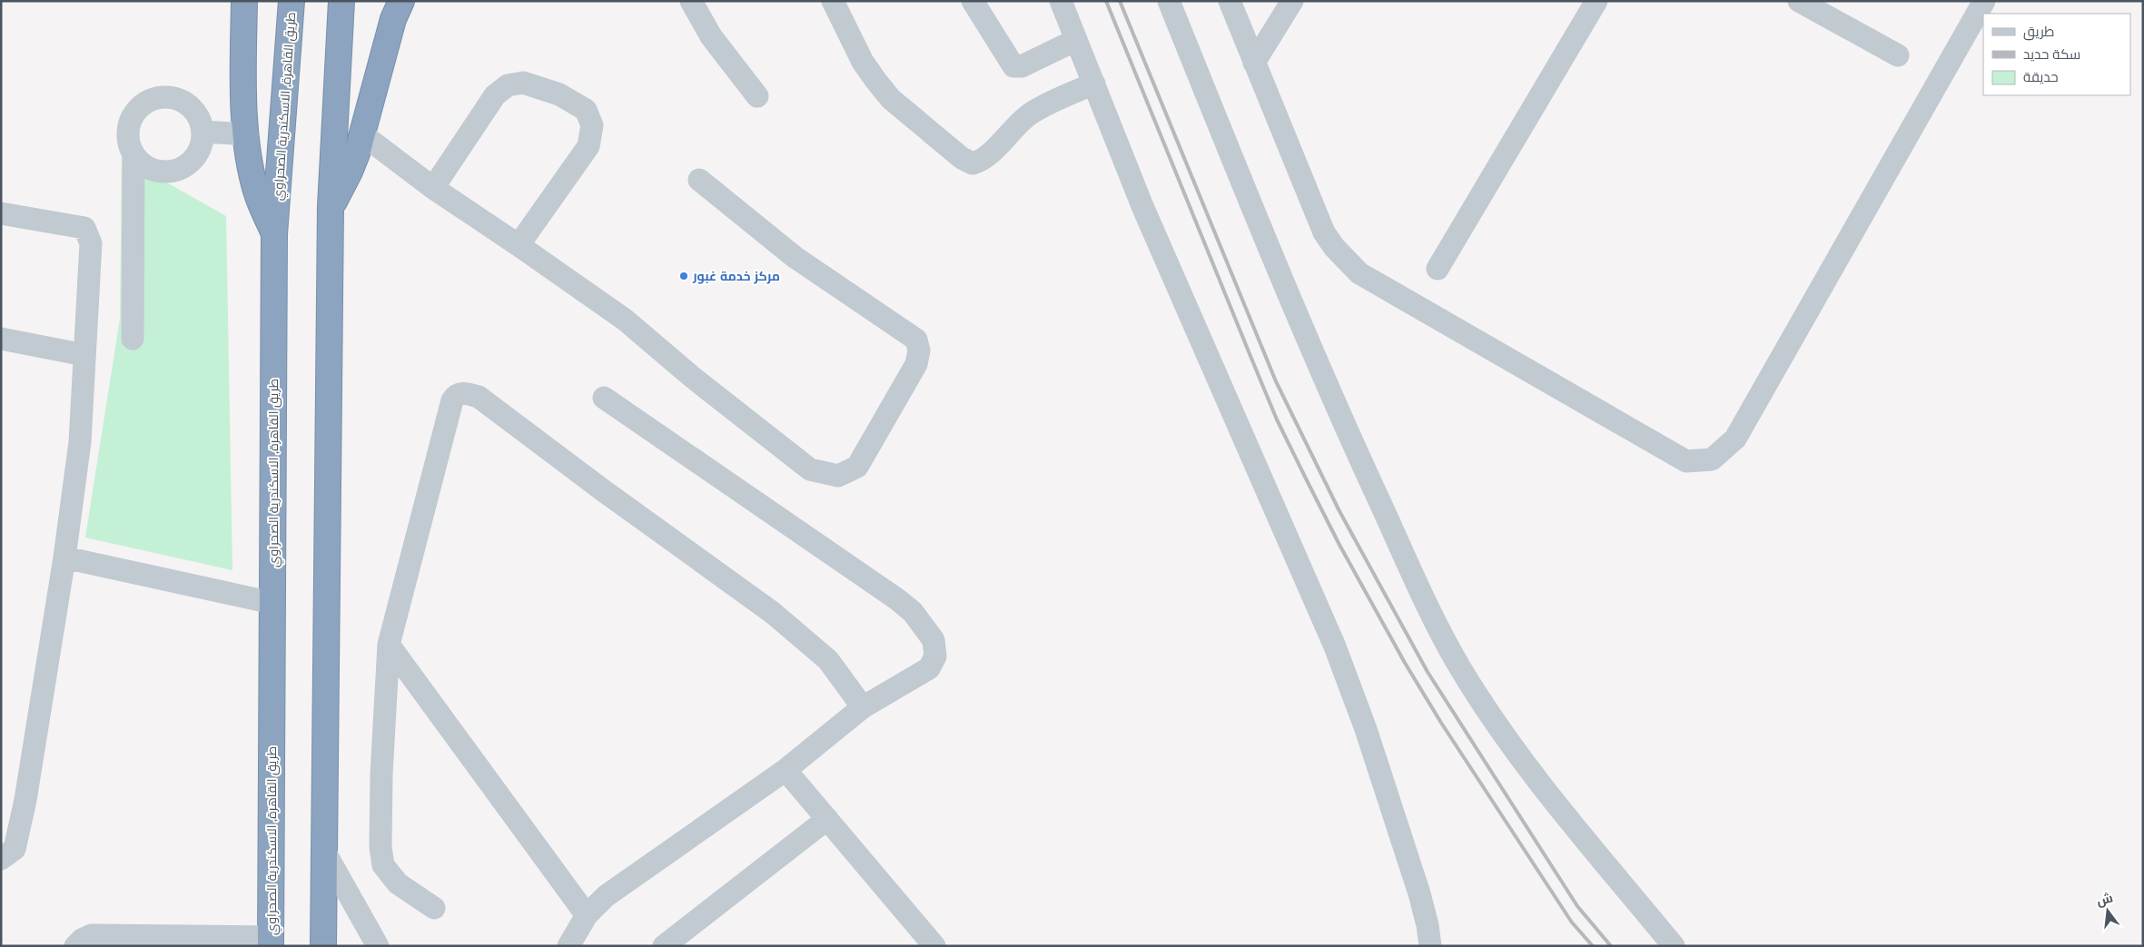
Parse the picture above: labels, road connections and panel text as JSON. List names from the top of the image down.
{
  "streets": {
    "highway": ["طريق القاهرة, الاسكندرية الصحراوي"]
  },
  "places": ["مركز خدمة غبور"],
  "legend": ["طريق", "سكة حديد", "حديقة"],
  "north": "top"
}
